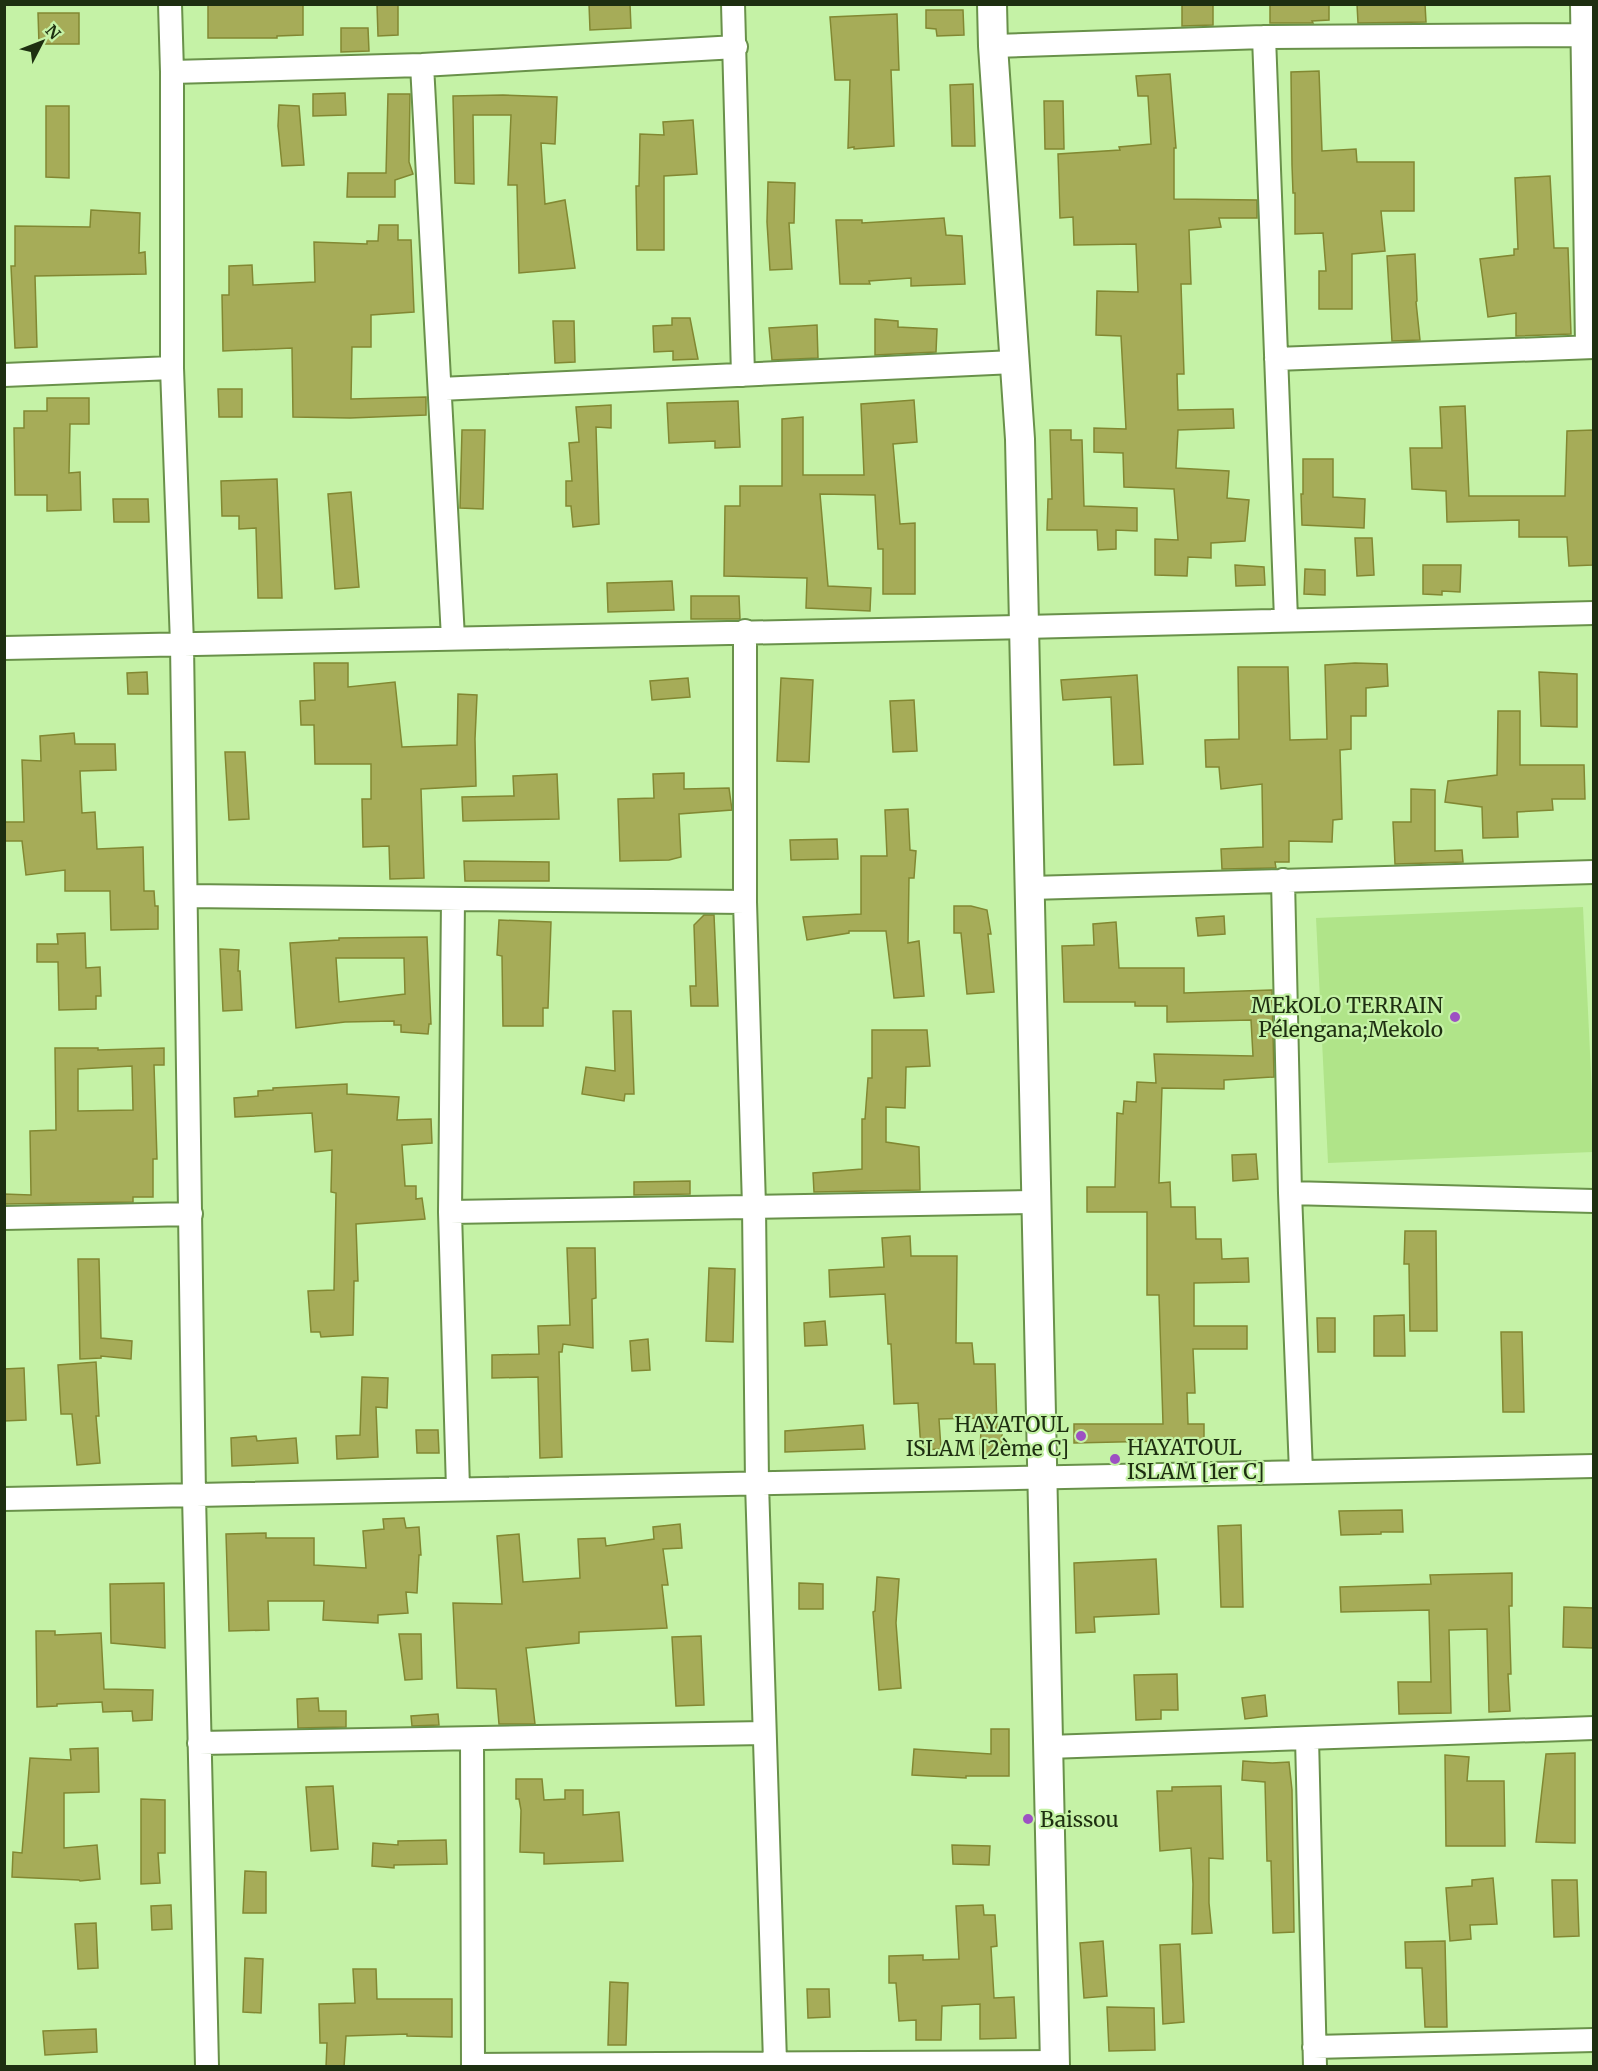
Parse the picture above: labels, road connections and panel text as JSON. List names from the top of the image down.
{
  "places": [
    "MEkOLO TERRAIN Pélengana;Mekolo",
    "HAYATOUL ISLAM [2ème C]",
    "HAYATOUL ISLAM [1er C]",
    "Baissou"
  ],
  "north": "top right"
}
